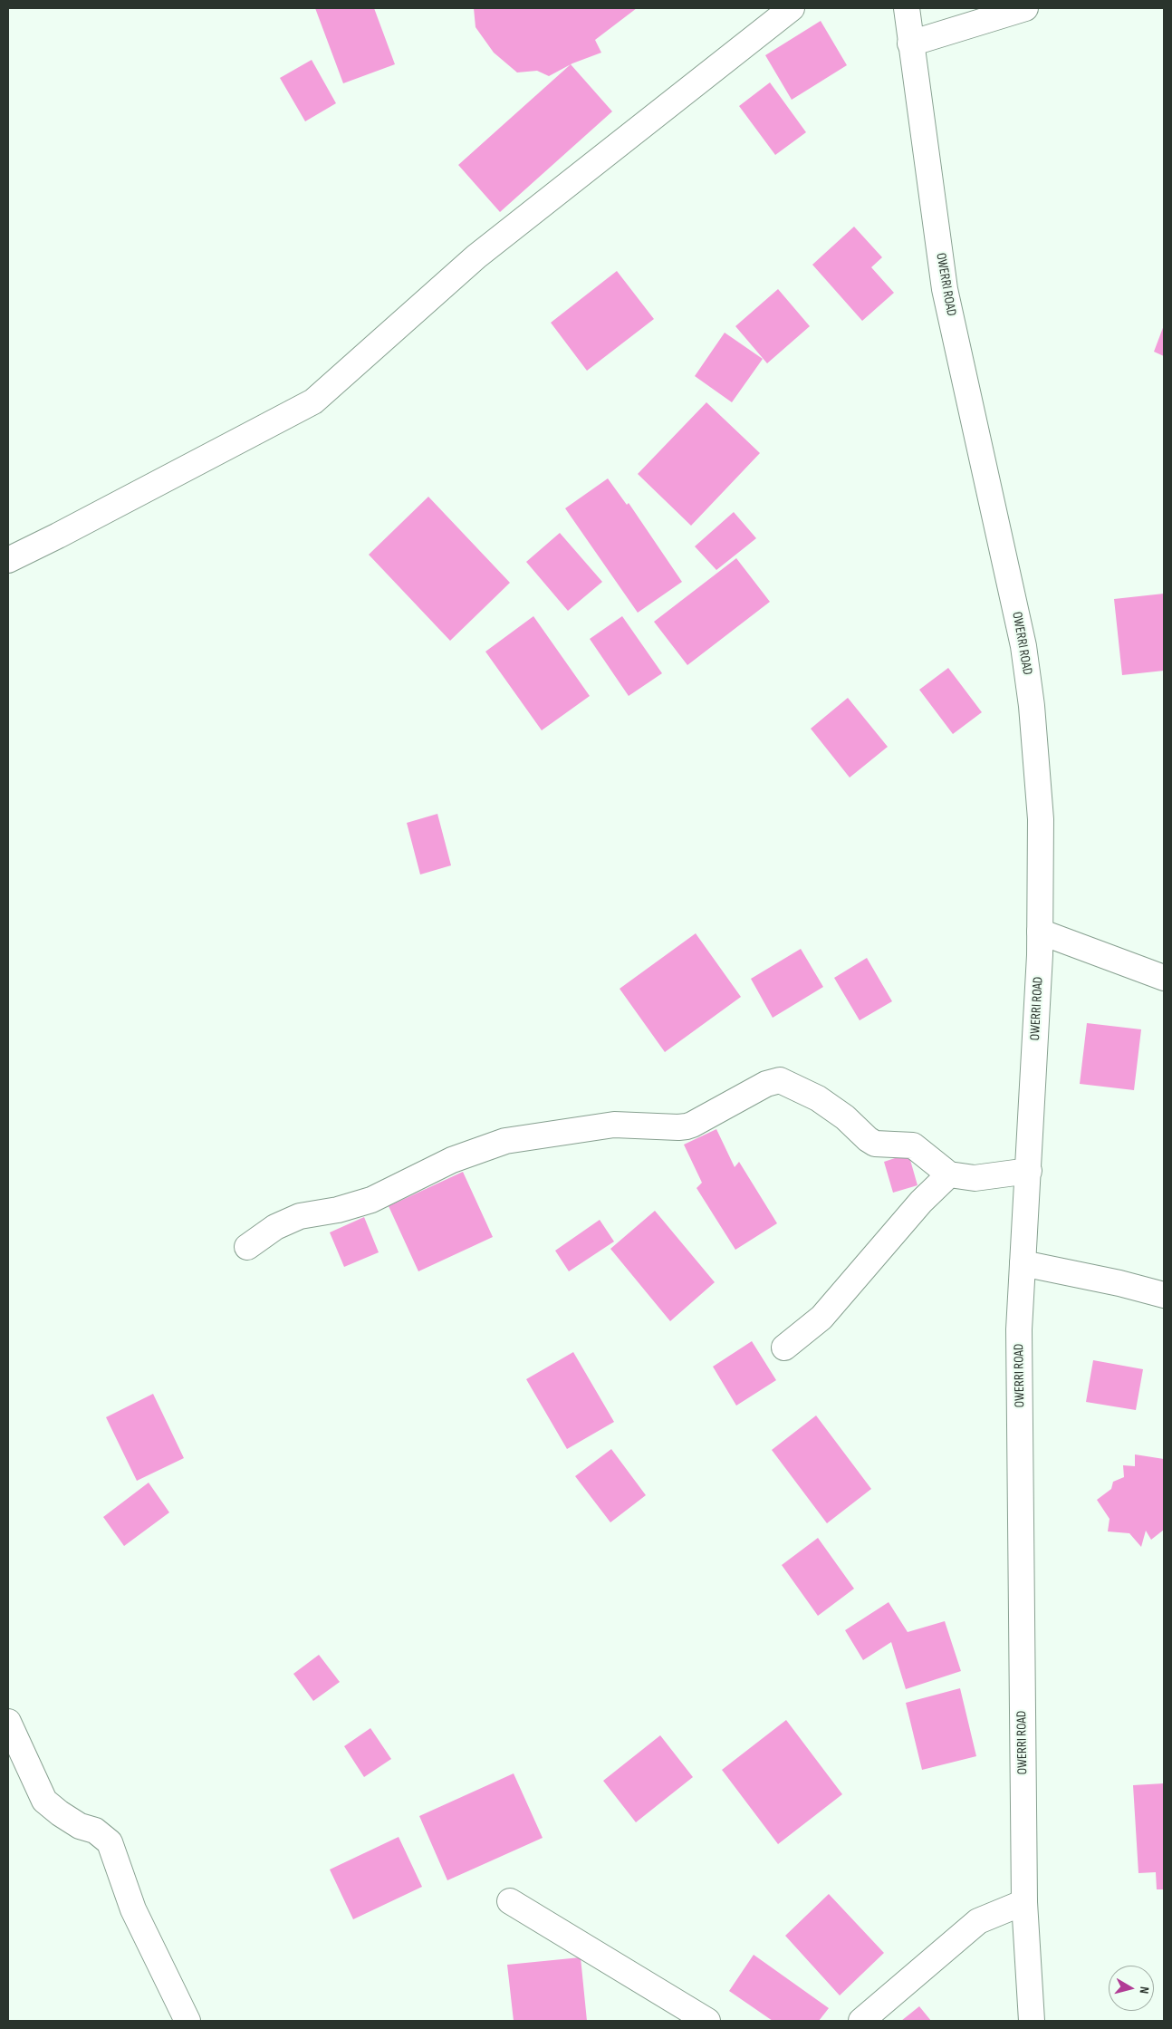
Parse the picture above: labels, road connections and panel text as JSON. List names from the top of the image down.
{
  "streets": {
    "street": ["OWERRI ROAD"]
  },
  "north": "right"
}
